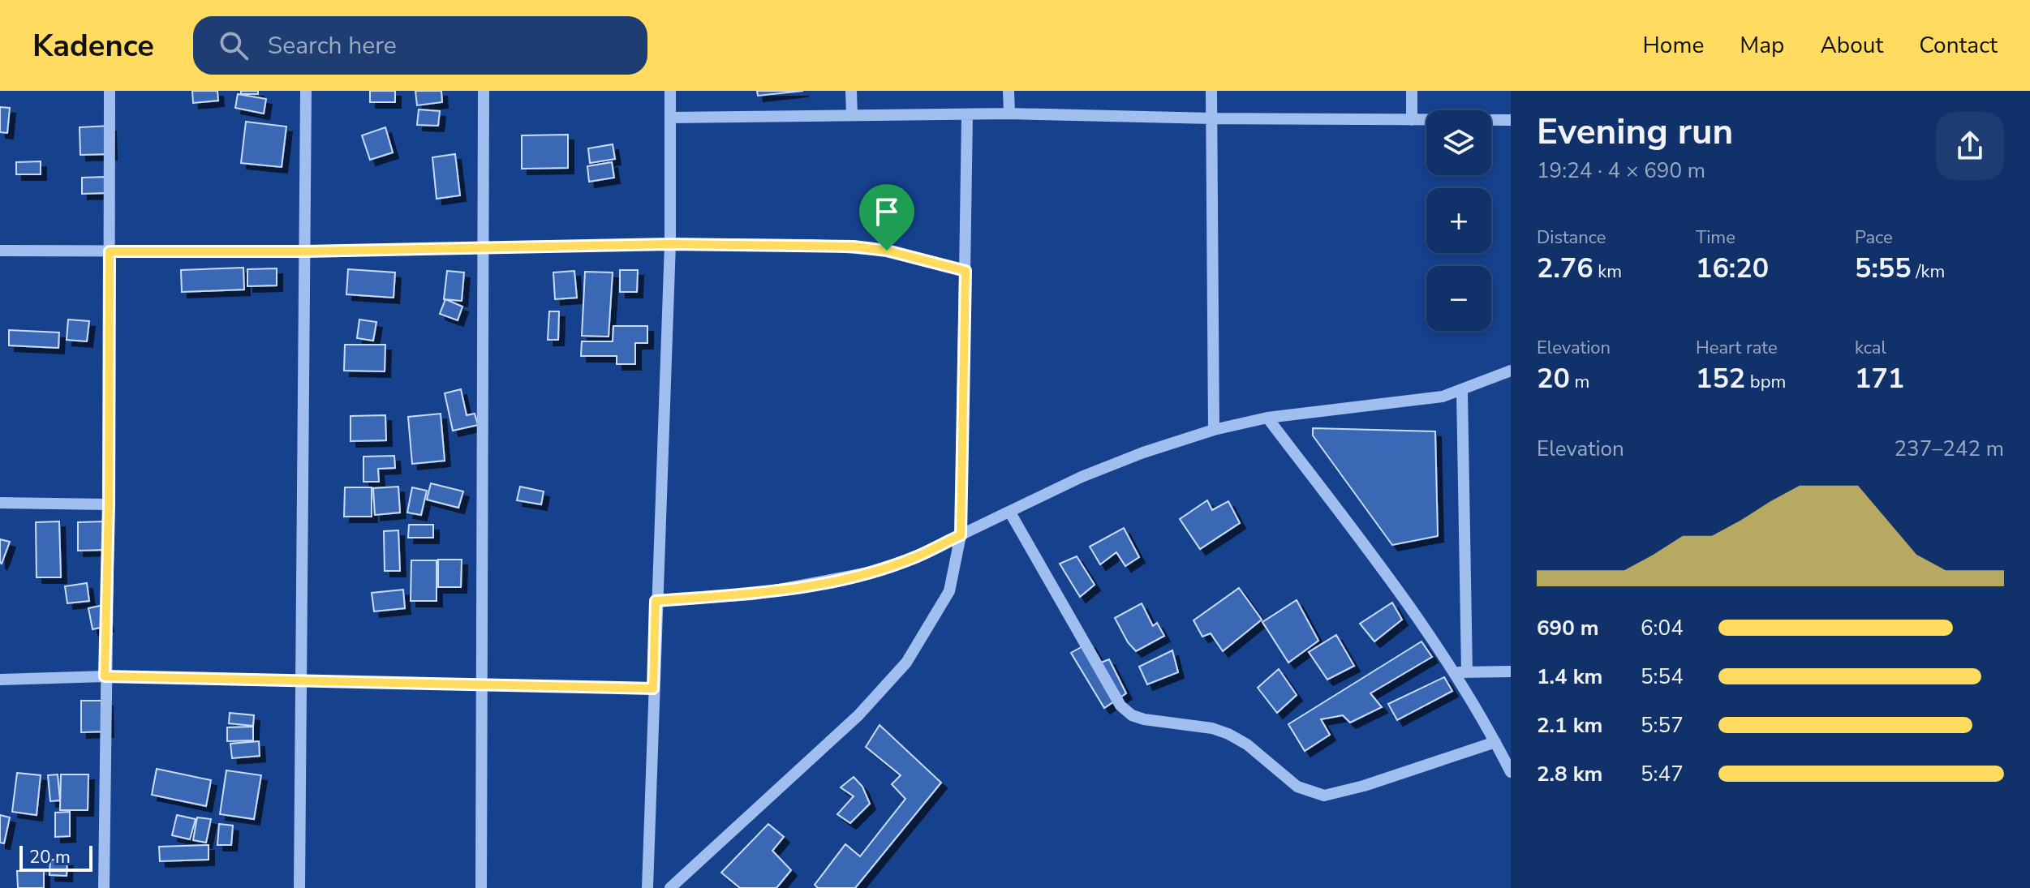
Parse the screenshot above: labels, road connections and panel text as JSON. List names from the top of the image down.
{
  "scale_bar": "20 m",
  "page": {
    "header": "Kadence",
    "search": "Search here",
    "nav": [
      "Home",
      "Map",
      "About",
      "Contact"
    ],
    "heading": ["Evening run", "19:24 · 4 × 690 m"],
    "map_buttons": ["+", "−"],
    "stats": [
      ["Distance", "2.76 km"],
      ["Time", "16:20"],
      ["Pace", "5:55 /km"],
      ["Elevation", "20 m"],
      ["Heart rate", "152 bpm"],
      ["kcal", "171"]
    ],
    "chart": ["Elevation", "237–242 m"],
    "list": [
      {
        "name": "690 m",
        "note": "6:04"
      },
      {
        "name": "1.4 km",
        "note": "5:54"
      },
      {
        "name": "2.1 km",
        "note": "5:57"
      },
      {
        "name": "2.8 km",
        "note": "5:47"
      }
    ],
    "scale": "20 m"
  }
}
